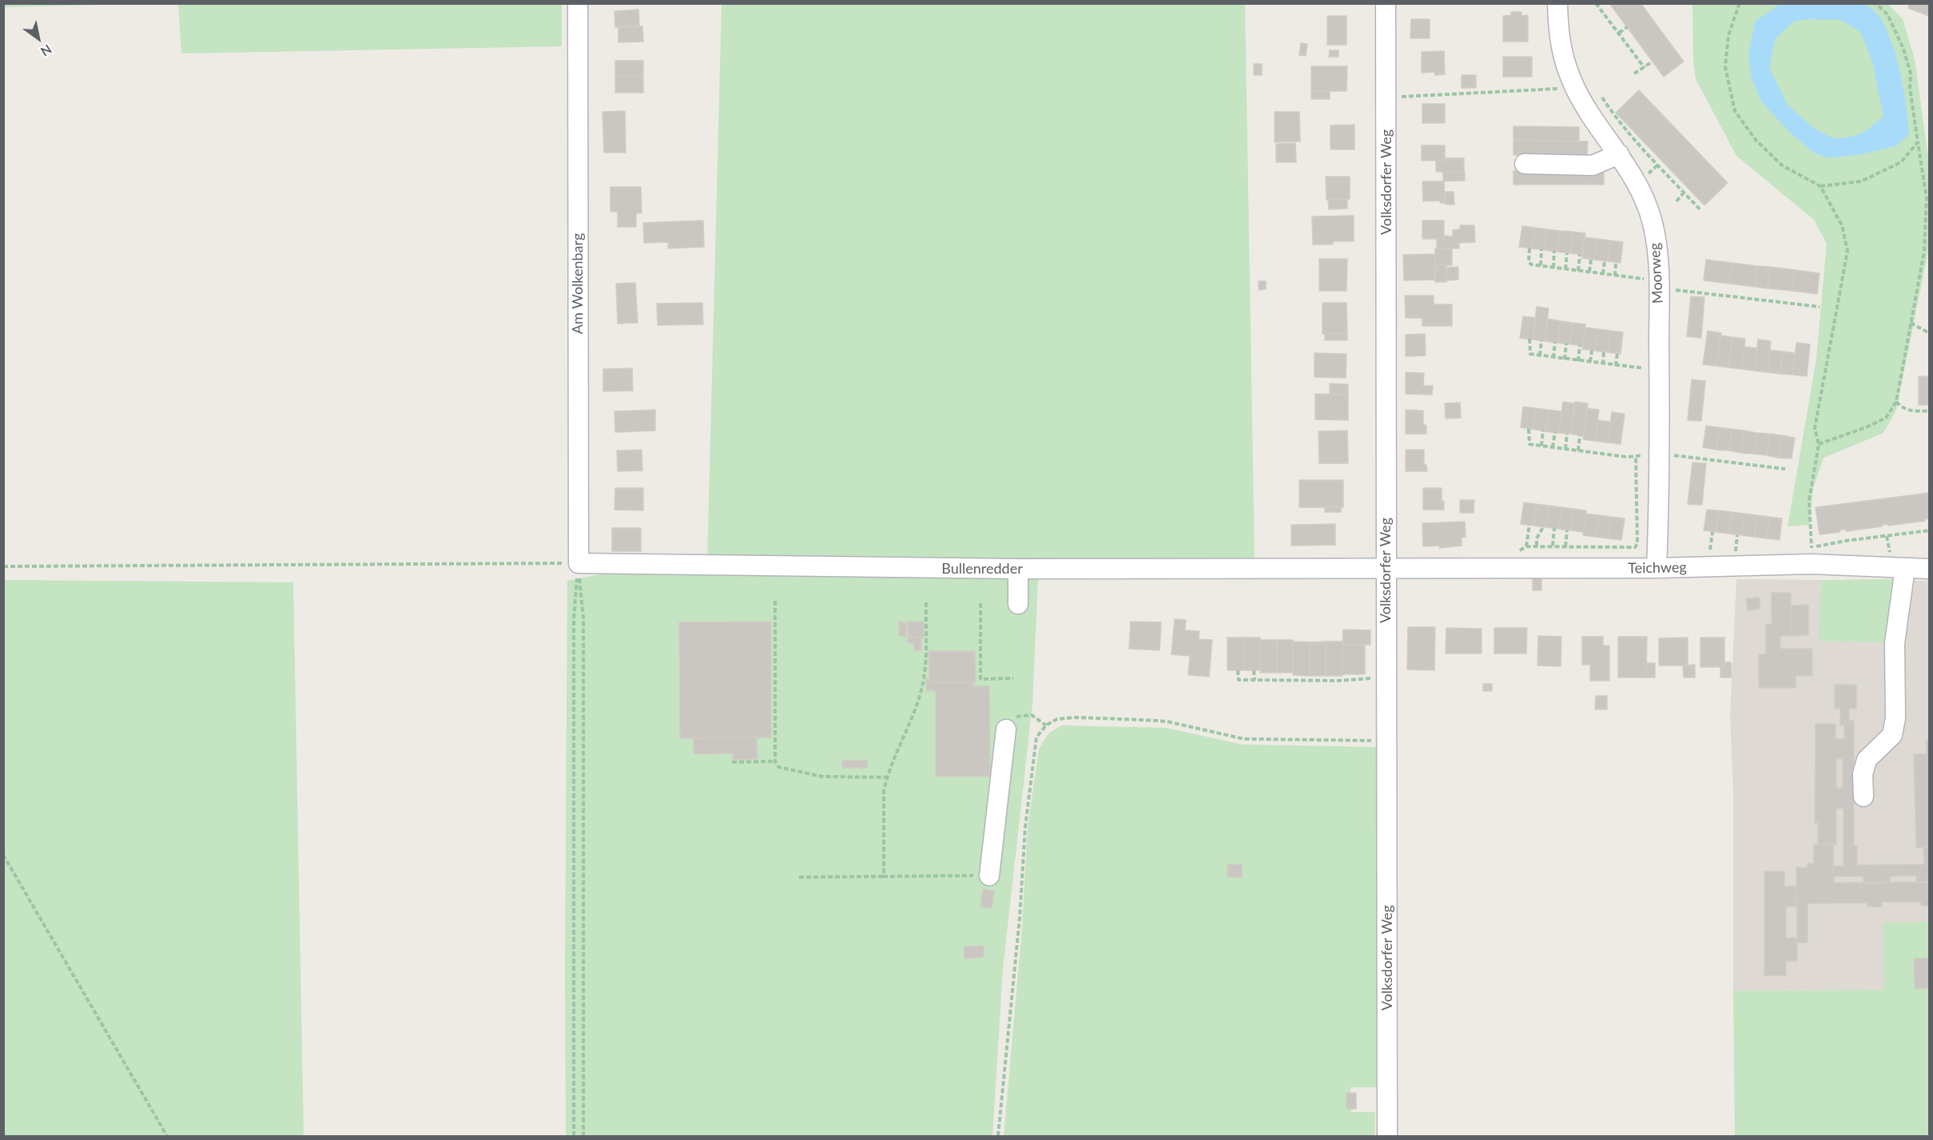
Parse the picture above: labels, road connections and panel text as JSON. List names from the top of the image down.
{
  "streets": {
    "street": [
      "Volksdorfer Weg",
      "Moorweg",
      "Am Wolkenbarg",
      "Teichweg",
      "Bullenredder"
    ]
  },
  "crossings": [
    ["Volksdorfer Weg", "Teichweg"],
    ["Volksdorfer Weg", "Bullenredder"],
    ["Moorweg", "Teichweg"],
    ["Am Wolkenbarg", "Bullenredder"],
    ["Teichweg", "Bullenredder"]
  ],
  "north": "bottom right"
}
